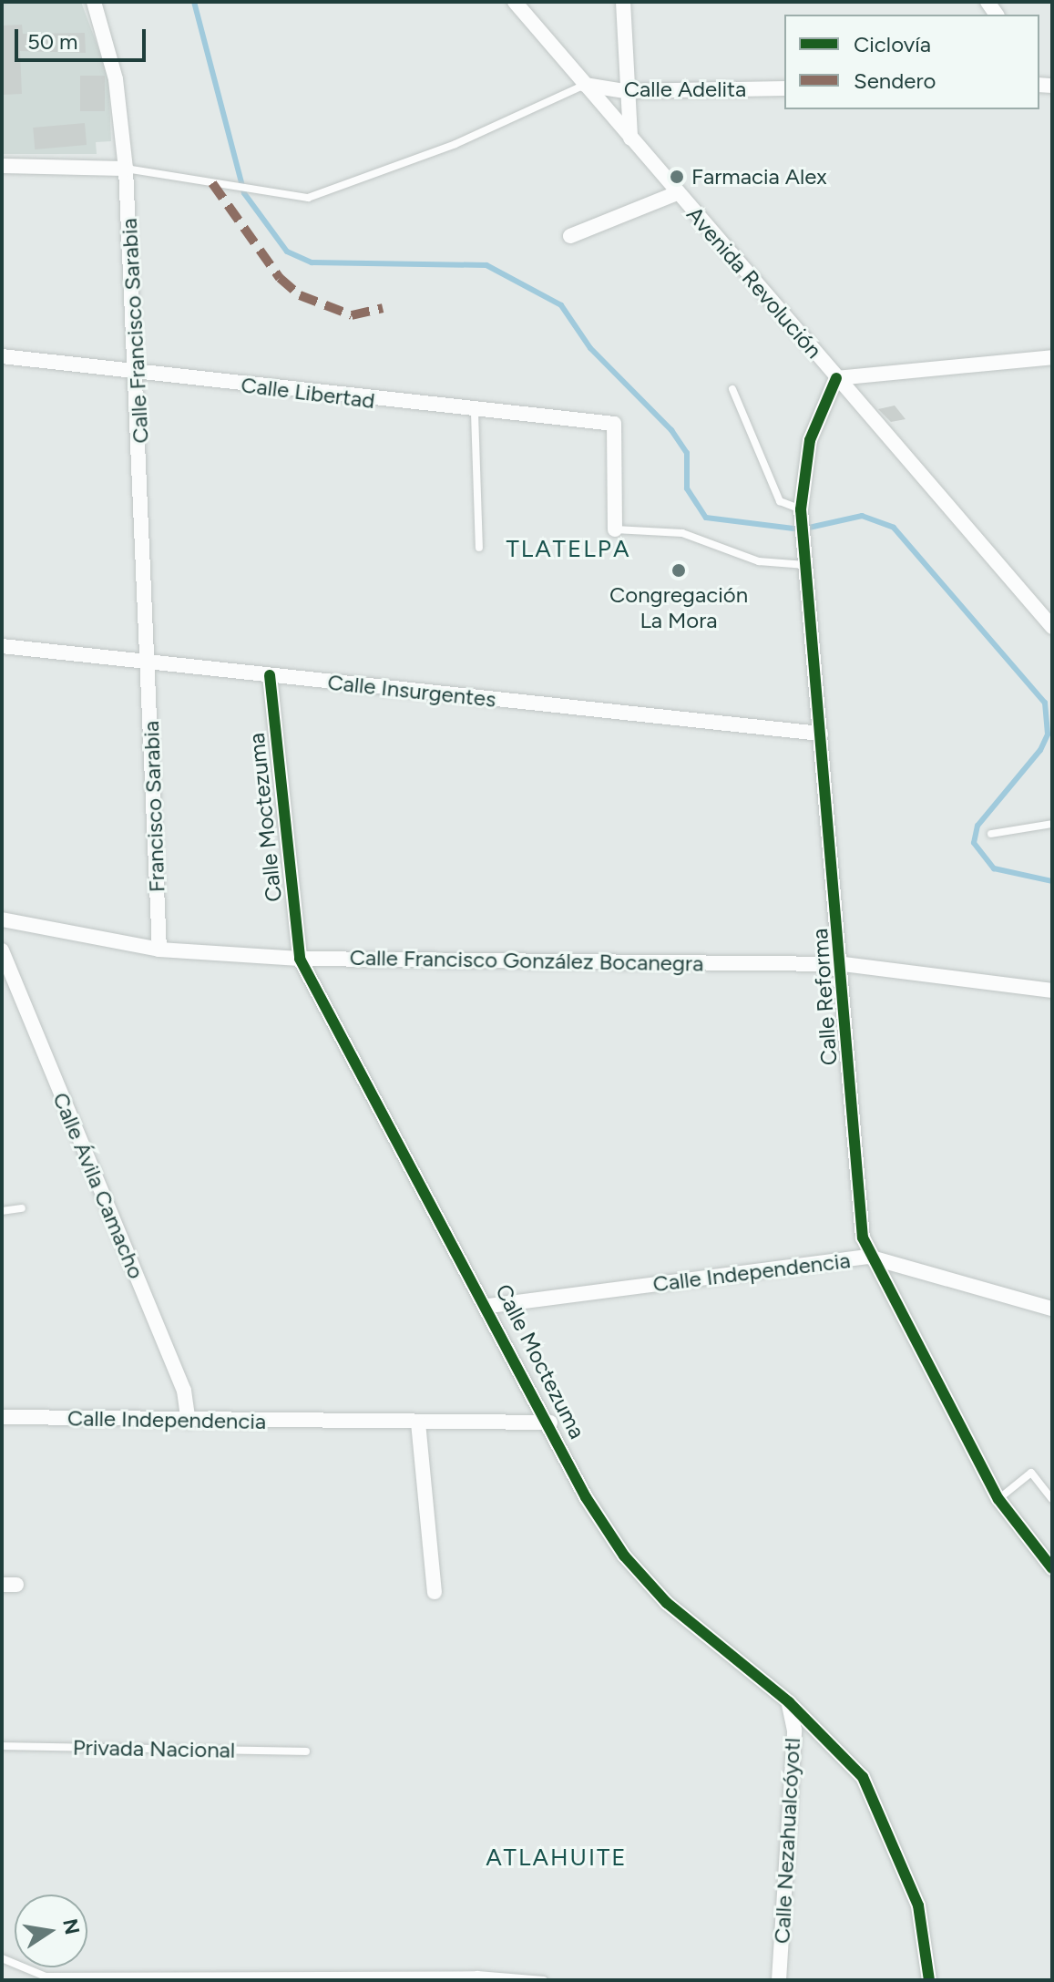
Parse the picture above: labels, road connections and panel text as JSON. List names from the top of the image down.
{
  "streets": {
    "street": [
      "Calle Adelita",
      "Avenida Revolución",
      "Calle Francisco Sarabia",
      "Calle Libertad",
      "Calle Insurgentes",
      "Francisco Sarabia",
      "Calle Moctezuma",
      "Calle Francisco González Bocanegra",
      "Calle Reforma",
      "Calle Ávila Camacho",
      "Calle Independencia",
      "Calle Nezahualcóyotl"
    ],
    "lane": ["Privada Nacional"]
  },
  "crossings": [
    ["Calle Adelita", "Avenida Revolución"],
    ["Avenida Revolución", "Calle Reforma"],
    ["Calle Francisco Sarabia", "Calle Libertad"],
    ["Calle Francisco Sarabia", "Calle Insurgentes"],
    ["Calle Francisco Sarabia", "Francisco Sarabia"],
    ["Calle Insurgentes", "Francisco Sarabia"],
    ["Calle Insurgentes", "Calle Moctezuma"],
    ["Calle Insurgentes", "Calle Reforma"],
    ["Francisco Sarabia", "Calle Francisco González Bocanegra"],
    ["Calle Moctezuma", "Calle Francisco González Bocanegra"],
    ["Calle Moctezuma", "Calle Independencia"],
    ["Calle Moctezuma", "Calle Nezahualcóyotl"],
    ["Calle Francisco González Bocanegra", "Calle Reforma"],
    ["Calle Reforma", "Calle Independencia"],
    ["Calle Ávila Camacho", "Calle Independencia"]
  ],
  "districts": ["TLATELPA", "ATLAHUITE"],
  "places": ["Farmacia Alex", "Congregación La Mora"],
  "legend": ["Ciclovía", "Sendero"],
  "scale_bar": "50 m",
  "north": "right"
}
